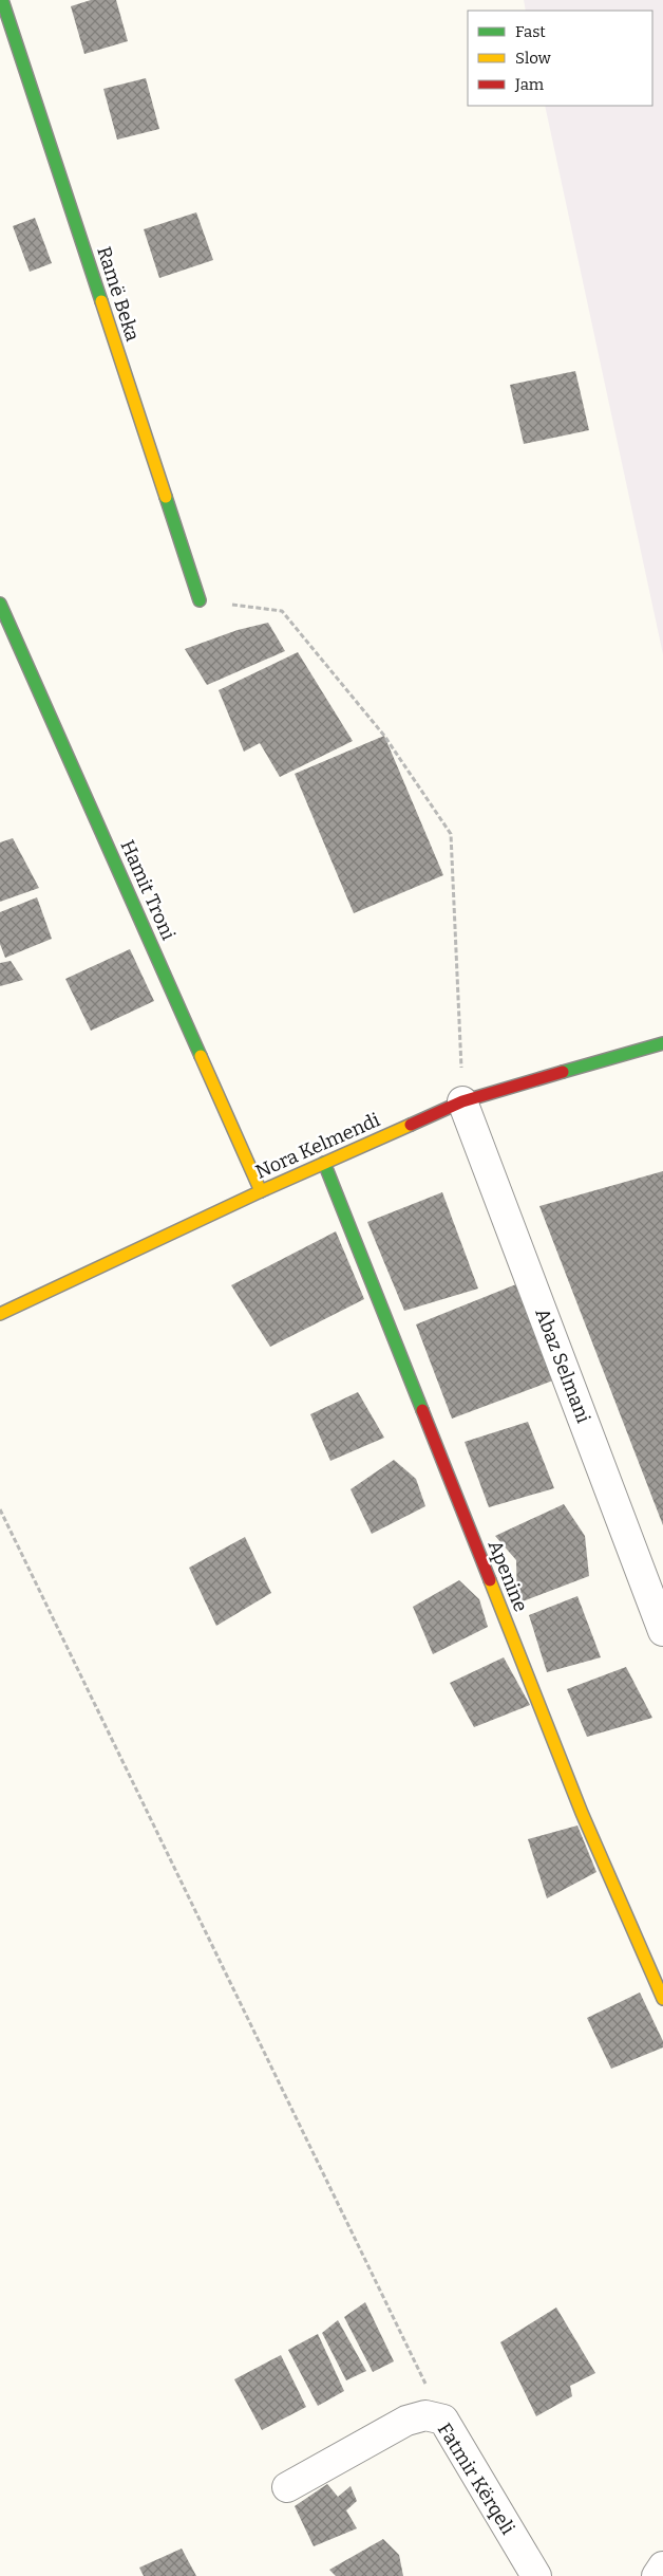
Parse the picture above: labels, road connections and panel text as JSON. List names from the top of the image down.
{
  "streets": {
    "street": [
      "Ramë Beka",
      "Hamit Troni",
      "Nora Kelmendi",
      "Abaz Selmani",
      "Apenine",
      "Fatmir Kërqeli"
    ]
  },
  "crossings": [
    ["Hamit Troni", "Nora Kelmendi"],
    ["Nora Kelmendi", "Abaz Selmani"],
    ["Nora Kelmendi", "Apenine"]
  ],
  "legend": ["Fast", "Slow", "Jam"]
}
